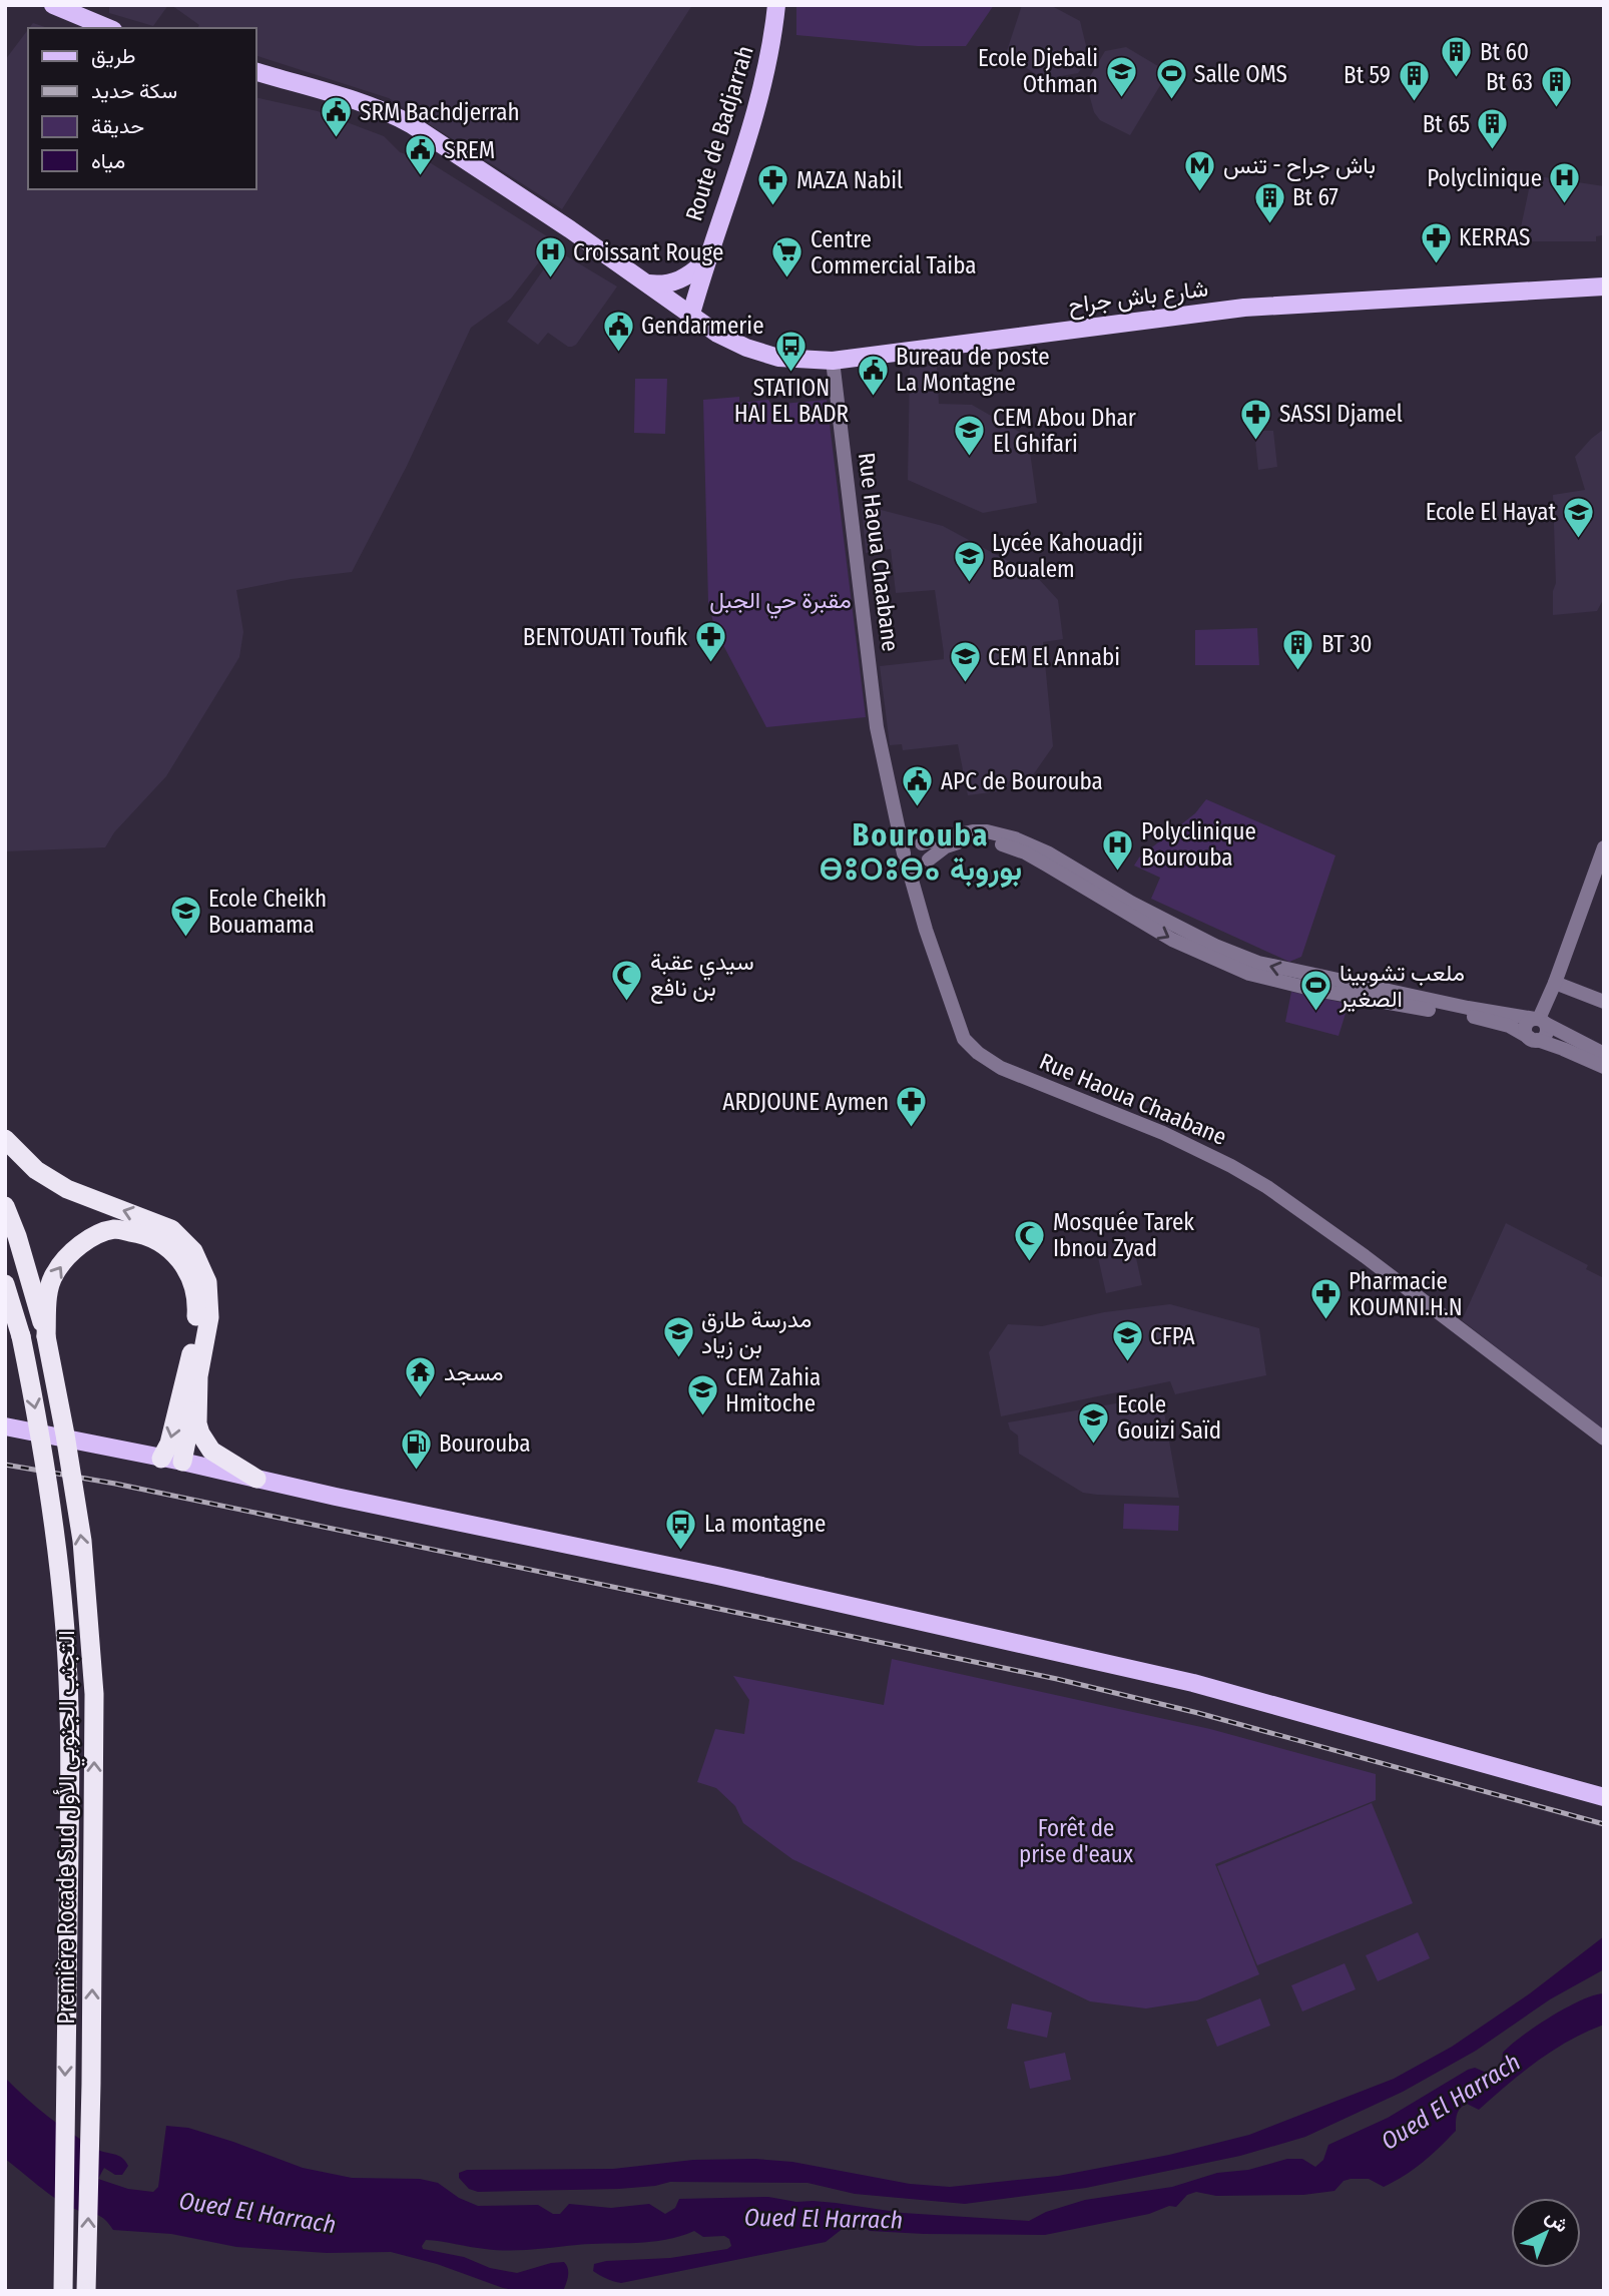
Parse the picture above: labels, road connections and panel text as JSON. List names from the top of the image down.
{
  "streets": {
    "highway": ["Première Rocade Sud التجنب الجنوبي الأول"],
    "main road": ["Route de Badjarrah", "شارع باش جراح"],
    "street": ["Rue Haoua Chaabane"]
  },
  "crossings": [
    ["Route de Badjarrah", "شارع باش جراح"],
    ["شارع باش جراح", "Rue Haoua Chaabane"]
  ],
  "districts": ["Bourouba ⴱⵓⵔⵓⴱⴰ بوروبة"],
  "water": ["Oued El Harrach"],
  "parks": ["مقبرة حي الجبل", "Forêt de prise d'eaux"],
  "places": {
    "building": [
      "Bt 60",
      "Bt 59",
      "Bt 63",
      "Bt 65",
      "Bt 67",
      "BT 30"
    ],
    "school or university": [
      "Ecole Djebali Othman",
      "CEM Abou Dhar El Ghifari",
      "Ecole El Hayat",
      "Lycée Kahouadji Boualem",
      "CEM El Annabi",
      "Ecole Cheikh Bouamama",
      "مدرسة طارق بن زياد",
      "CFPA",
      "CEM Zahia Hmitoche",
      "Ecole Gouizi Saïd"
    ],
    "sports": ["Salle OMS", "ملعب تشوبينا الصغير"],
    "public building": [
      "SRM Bachdjerrah",
      "SREM",
      "Gendarmerie",
      "Bureau de poste La Montagne",
      "APC de Bourouba"
    ],
    "metro station": ["باش جراح - تنس"],
    "hospital": ["Polyclinique", "Croissant Rouge", "Polyclinique Bourouba"],
    "pharmacy": [
      "MAZA Nabil",
      "KERRAS",
      "SASSI Djamel",
      "BENTOUATI Toufik",
      "ARDJOUNE Aymen",
      "Pharmacie KOUMNI.H.N"
    ],
    "supermarket": ["Centre Commercial Taiba"],
    "bus stop": ["STATION HAI EL BADR", "La montagne"],
    "mosque": ["سيدي عقبة بن نافع", "Mosquée Tarek Ibnou Zyad"],
    "temple": ["مسجد"],
    "fuel station": ["Bourouba"]
  },
  "legend": [
    "طريق",
    "سكة حديد",
    "حديقة",
    "مياه"
  ],
  "north": "top right"
}
